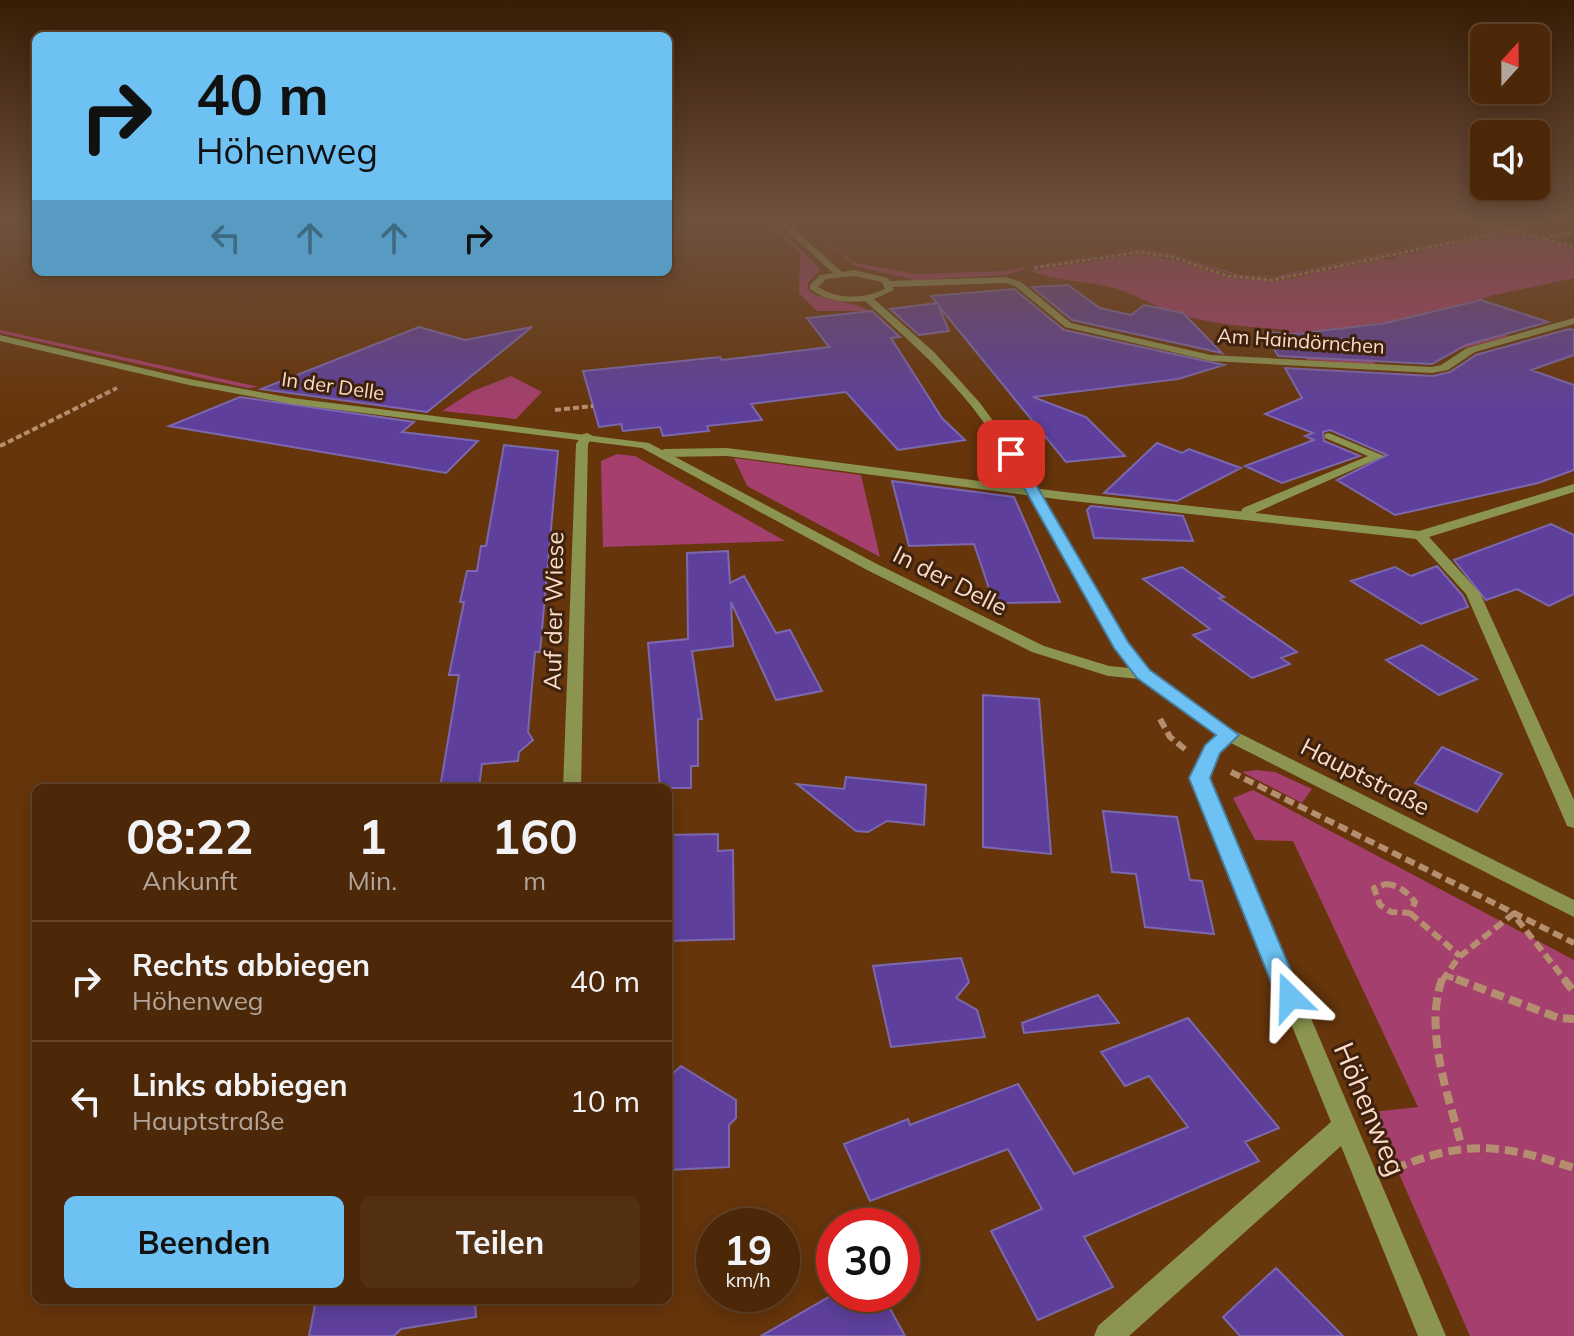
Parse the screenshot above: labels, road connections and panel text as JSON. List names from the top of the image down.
{
  "streets": {
    "street": [
      "Am Haindörnchen",
      "In der Delle",
      "Auf der Wiese",
      "Hauptstraße",
      "Höhenweg"
    ]
  },
  "crossings": [
    ["In der Delle", "Auf der Wiese"],
    ["In der Delle", "Hauptstraße"]
  ],
  "north": "top",
  "page": {
    "turn": ["40 m", "Höhenweg"],
    "eta": [
      "08:22",
      "Ankunft",
      "1",
      "Min.",
      "160",
      "m"
    ],
    "list": [
      {
        "name": "Rechts abbiegen",
        "note": "Höhenweg",
        "value": "40 m"
      },
      {
        "name": "Links abbiegen",
        "note": "Hauptstraße",
        "value": "10 m"
      }
    ],
    "buttons": ["Beenden", "Teilen"],
    "speed": "19 km/h",
    "limit": "30"
  }
}
